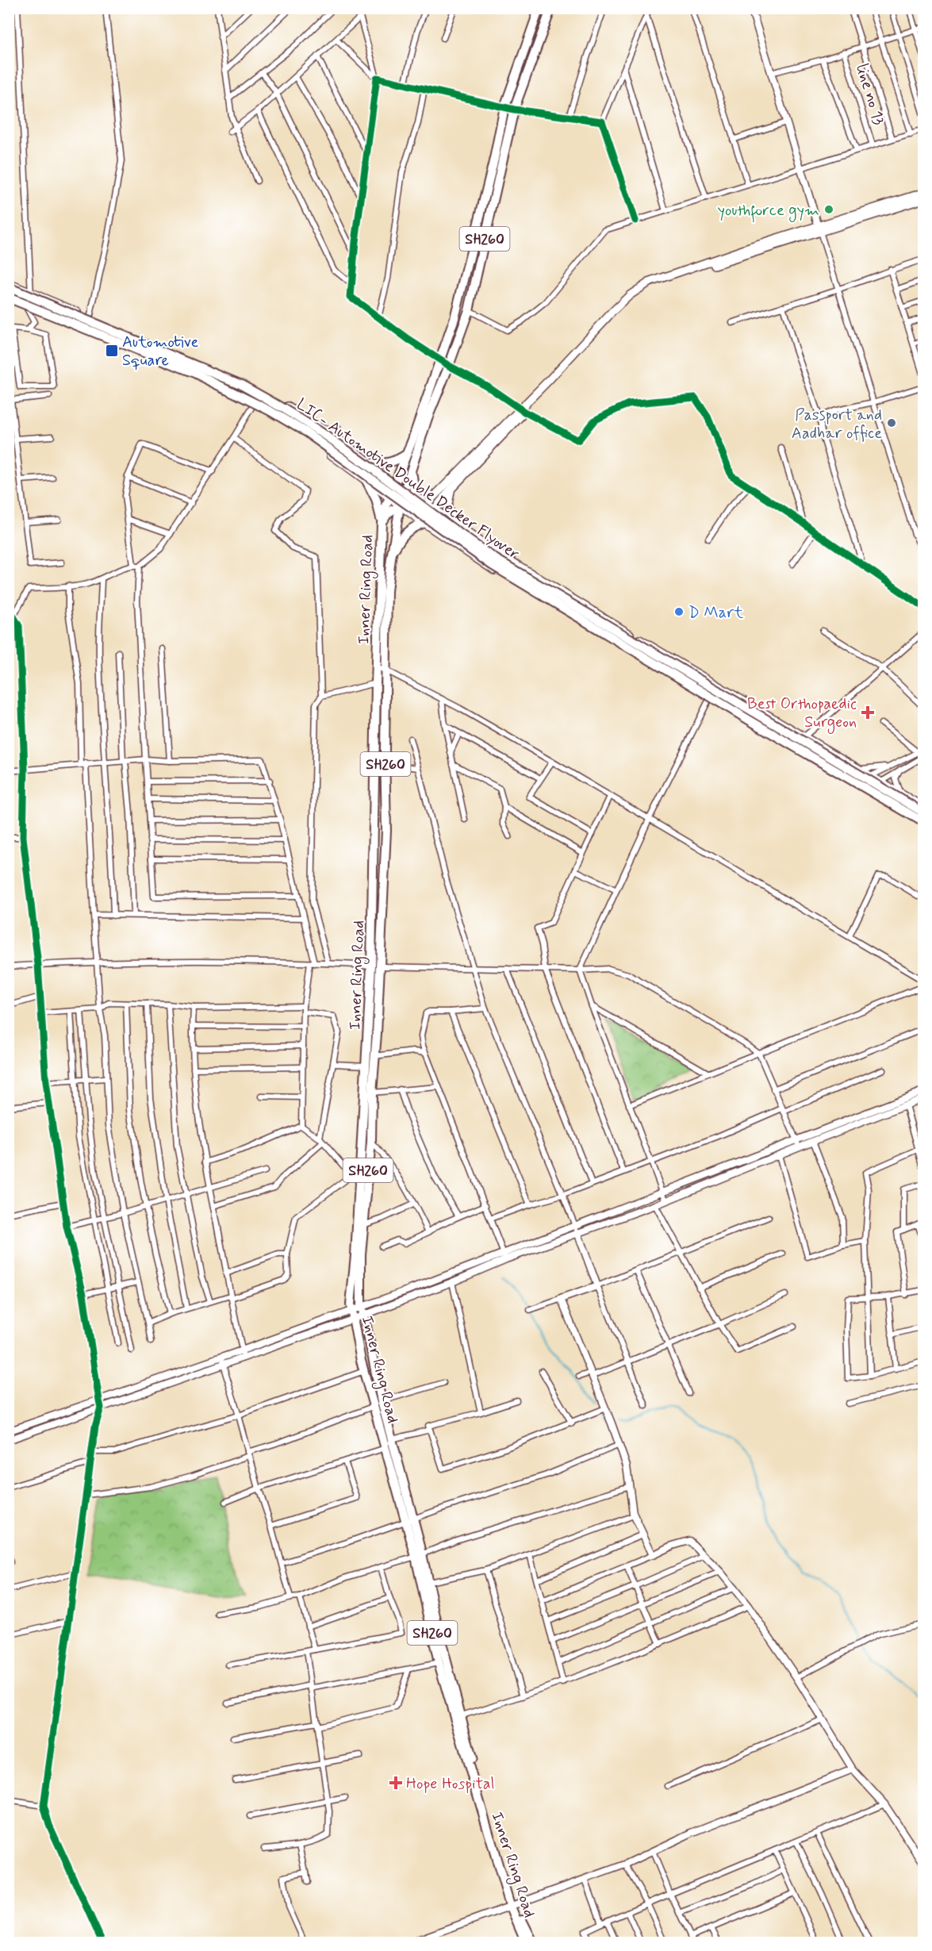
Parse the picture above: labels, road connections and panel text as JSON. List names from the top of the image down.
{
  "streets": {
    "main road": ["SH260", "LIC- Automotive Double Decker Flyover", "Inner Ring Road"],
    "street": ["line no 13"]
  },
  "places": {
    "other": ["youthforce gym", "Passport and Aadhar office", "D Mart"],
    "transit": ["Automotive Square"],
    "health": ["Best Orthopaedic Surgeon", "Hope Hospital"]
  }
}
